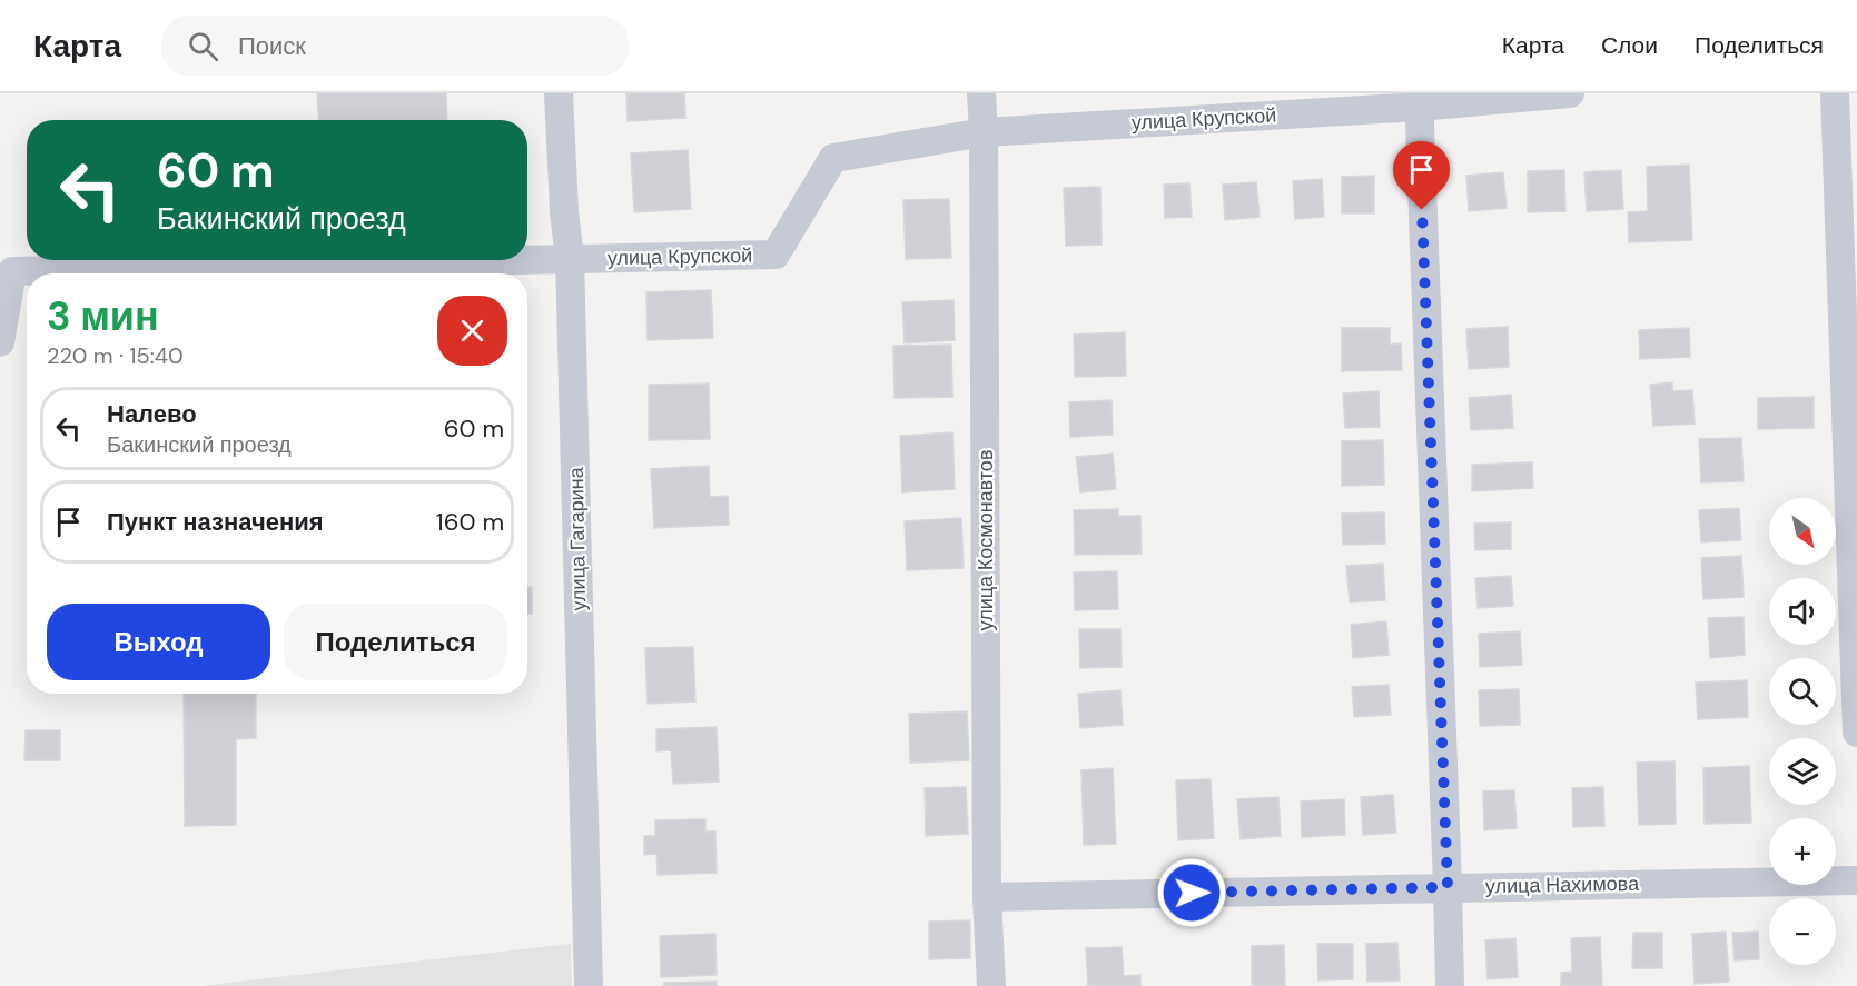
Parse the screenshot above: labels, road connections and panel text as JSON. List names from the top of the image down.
{
  "streets": {
    "street": [
      "улица Крупской",
      "улица Гагарина",
      "улица Космонавтов",
      "улица Нахимова"
    ]
  },
  "crossings": [
    ["улица Крупской", "улица Гагарина"],
    ["улица Крупской", "улица Космонавтов"],
    ["улица Космонавтов", "улица Нахимова"]
  ],
  "north": "bottom right",
  "page": {
    "header": "Карта",
    "search": "Поиск",
    "nav": ["Карта", "Слои", "Поделиться"],
    "turn": ["60 m", "Бакинский проезд"],
    "heading": ["3 мин", "220 m · 15:40"],
    "list": [
      {
        "name": "Налево",
        "note": "Бакинский проезд",
        "value": "60 m"
      },
      {
        "name": "Пункт назначения",
        "value": "160 m"
      }
    ],
    "map_buttons": ["+", "−"],
    "buttons": ["Выход", "Поделиться"]
  }
}
